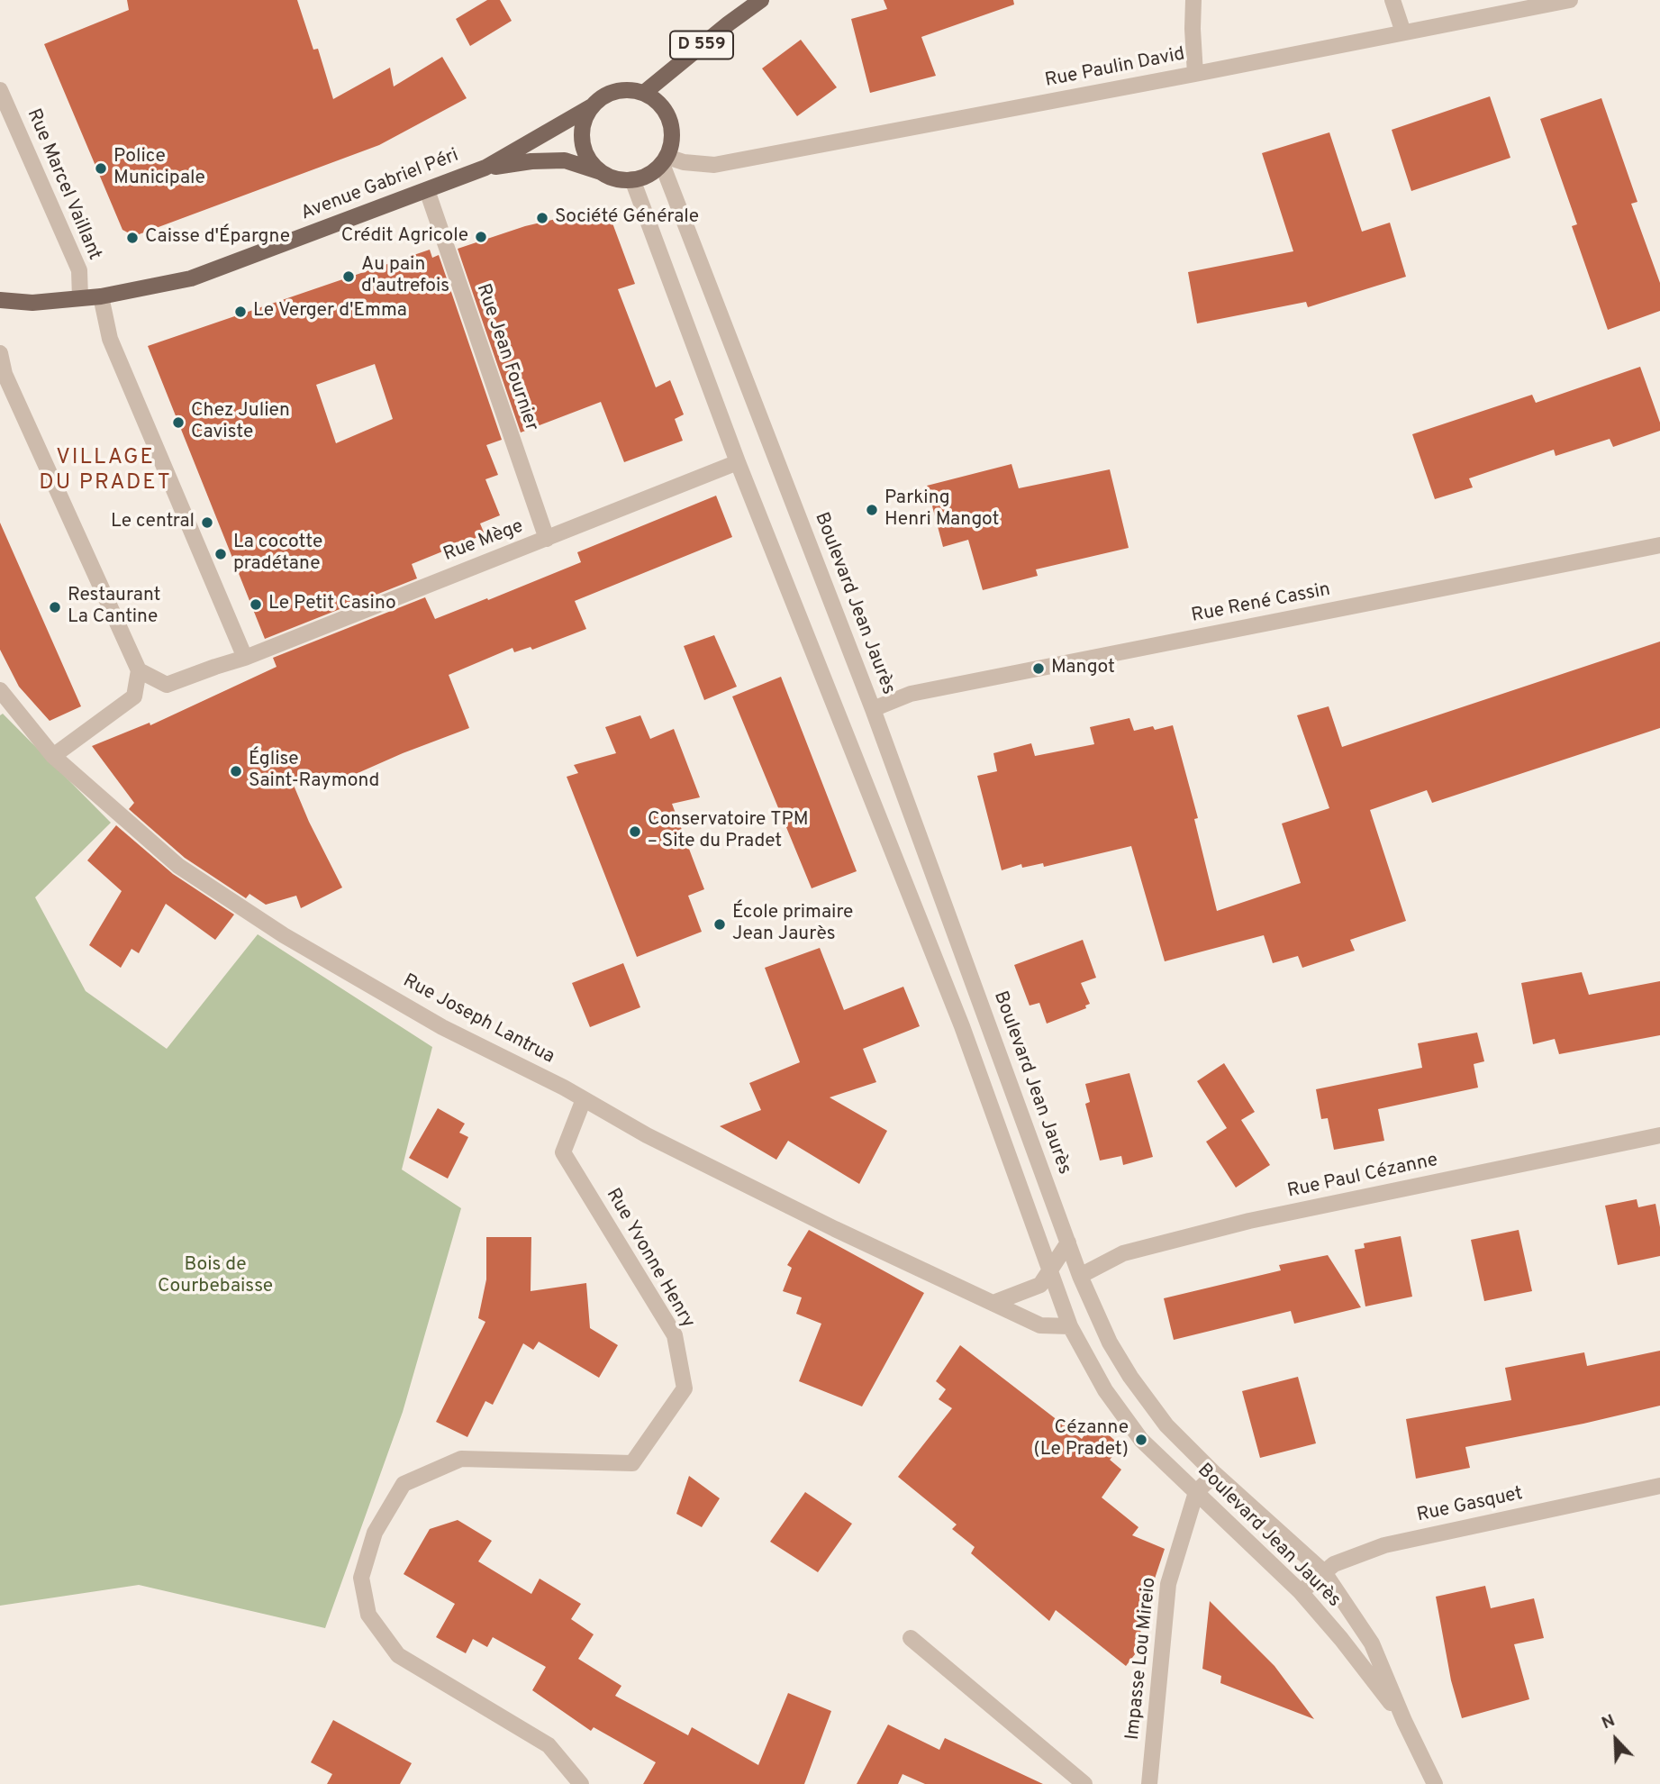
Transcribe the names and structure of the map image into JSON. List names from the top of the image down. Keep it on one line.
{"streets":{"main road":["D 559","Avenue Gabriel Péri"],"street":["Rue Paulin David","Rue Marcel Vaillant","Rue Jean Fournier","Rue Mège","Boulevard Jean Jaurès","Rue René Cassin","Rue Joseph Lantrua","Rue Paul Cézanne","Rue Yvonne Henry","Rue Gasquet","Impasse Lou Mireio"]},"crossings":[["D 559","Rue Paulin David"],["D 559","Avenue Gabriel Péri"],["D 559","Boulevard Jean Jaurès"],["Rue Paulin David","Avenue Gabriel Péri"],["Rue Paulin David","Boulevard Jean Jaurès"],["Rue Marcel Vaillant","Avenue Gabriel Péri"],["Avenue Gabriel Péri","Rue Jean Fournier"],["Avenue Gabriel Péri","Boulevard Jean Jaurès"],["Rue Jean Fournier","Rue Mège"],["Rue Mège","Boulevard Jean Jaurès"],["Boulevard Jean Jaurès","Rue René Cassin"],["Boulevard Jean Jaurès","Rue Joseph Lantrua"],["Boulevard Jean Jaurès","Rue Paul Cézanne"],["Boulevard Jean Jaurès","Rue Gasquet"],["Boulevard Jean Jaurès","Impasse Lou Mireio"],["Rue Joseph Lantrua","Rue Yvonne Henry"]],"districts":["VILLAGE DU PRADET"],"parks":["Bois de Courbebaisse"],"places":["Police Municipale","Société Générale","Crédit Agricole","Caisse d'Épargne","Au pain d'autrefois","Le Verger d'Emma","Chez Julien Caviste","Parking Henri Mangot","Le central","La cocotte pradétane","Le Petit Casino","Restaurant La Cantine","Mangot","Église Saint-Raymond","Conservatoire TPM – Site du Pradet","École primaire Jean Jaurès","Cézanne (Le Pradet)"],"north":"top left"}
